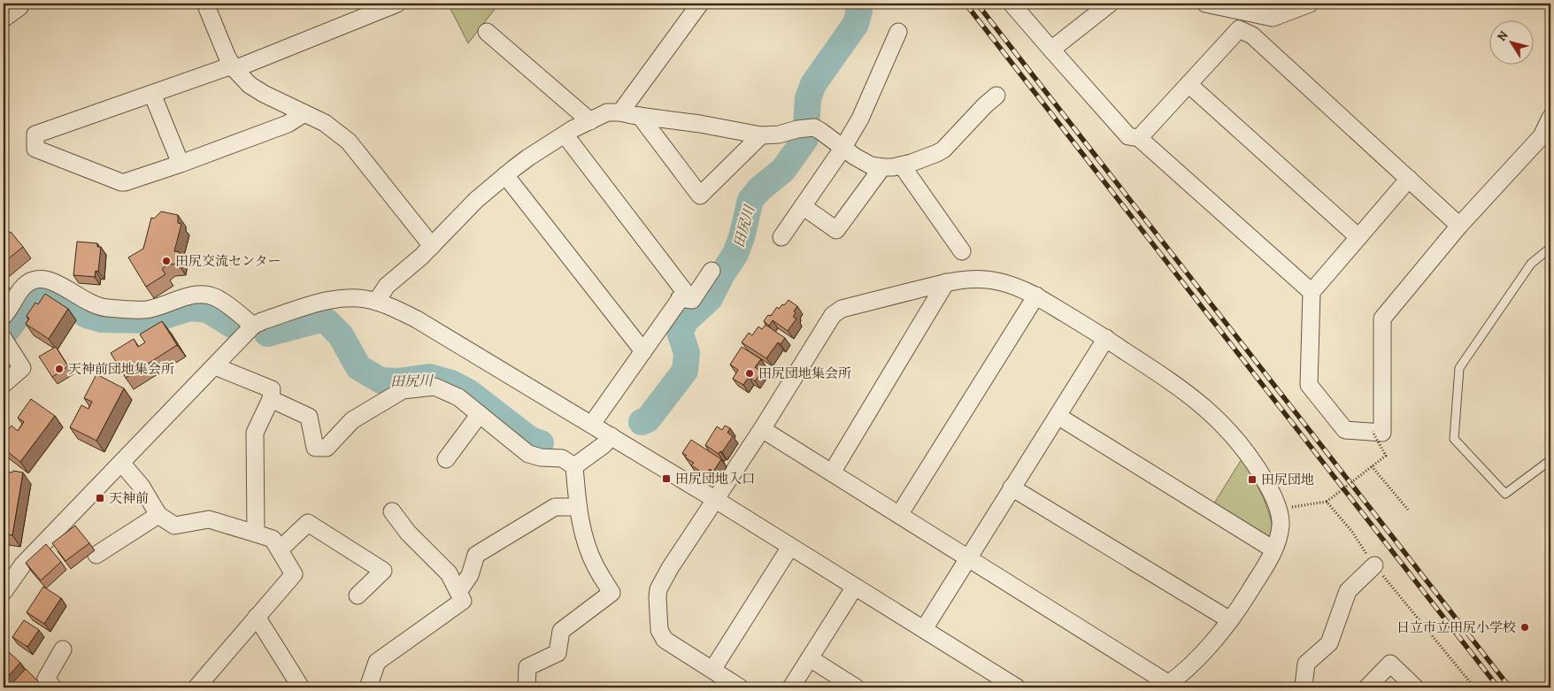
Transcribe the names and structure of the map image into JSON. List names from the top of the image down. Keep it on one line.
{"water":["田尻川"],"places":{"other":["田尻交流センター","天神前団地集会所","田尻団地集会所","日立市立田尻小学校"],"transit":["田尻団地入口","田尻団地","天神前"]},"north":"top left"}
